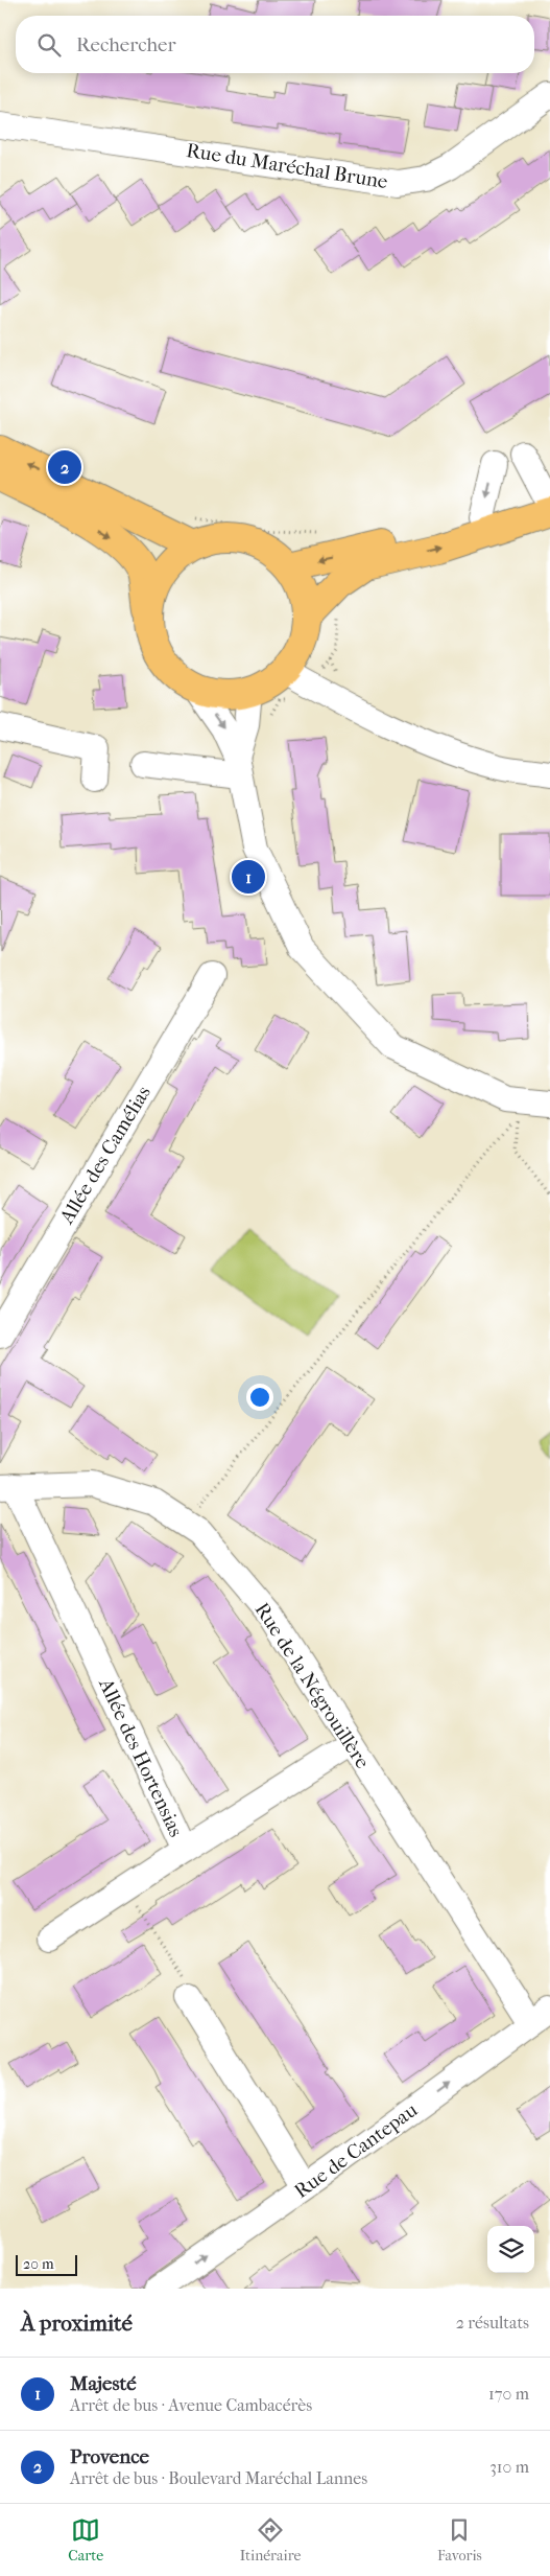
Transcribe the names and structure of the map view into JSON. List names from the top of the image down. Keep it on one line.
{"streets":{"street":["Rue du Maréchal Brune","Allée des Camélias","Rue de la Négrouillère","Allée des Hortensias","Rue de Cantepau"]},"crossings":[["Rue de la Négrouillère","Allée des Hortensias"],["Rue de la Négrouillère","Rue de Cantepau"]],"one_way":["Rue de Cantepau"],"scale_bar":"20 m","page":{"search":"Rechercher","pins":["2","1"],"scale":"20 m","heading":["À proximité","2 résultats"],"list":[{"mark":"1","name":"Majesté","note":"Arrêt de bus · Avenue Cambacérès","value":"170 m"},{"mark":"2","name":"Provence","note":"Arrêt de bus · Boulevard Maréchal Lannes","value":"310 m"}],"nav":["Carte","Itinéraire","Favoris"]}}
